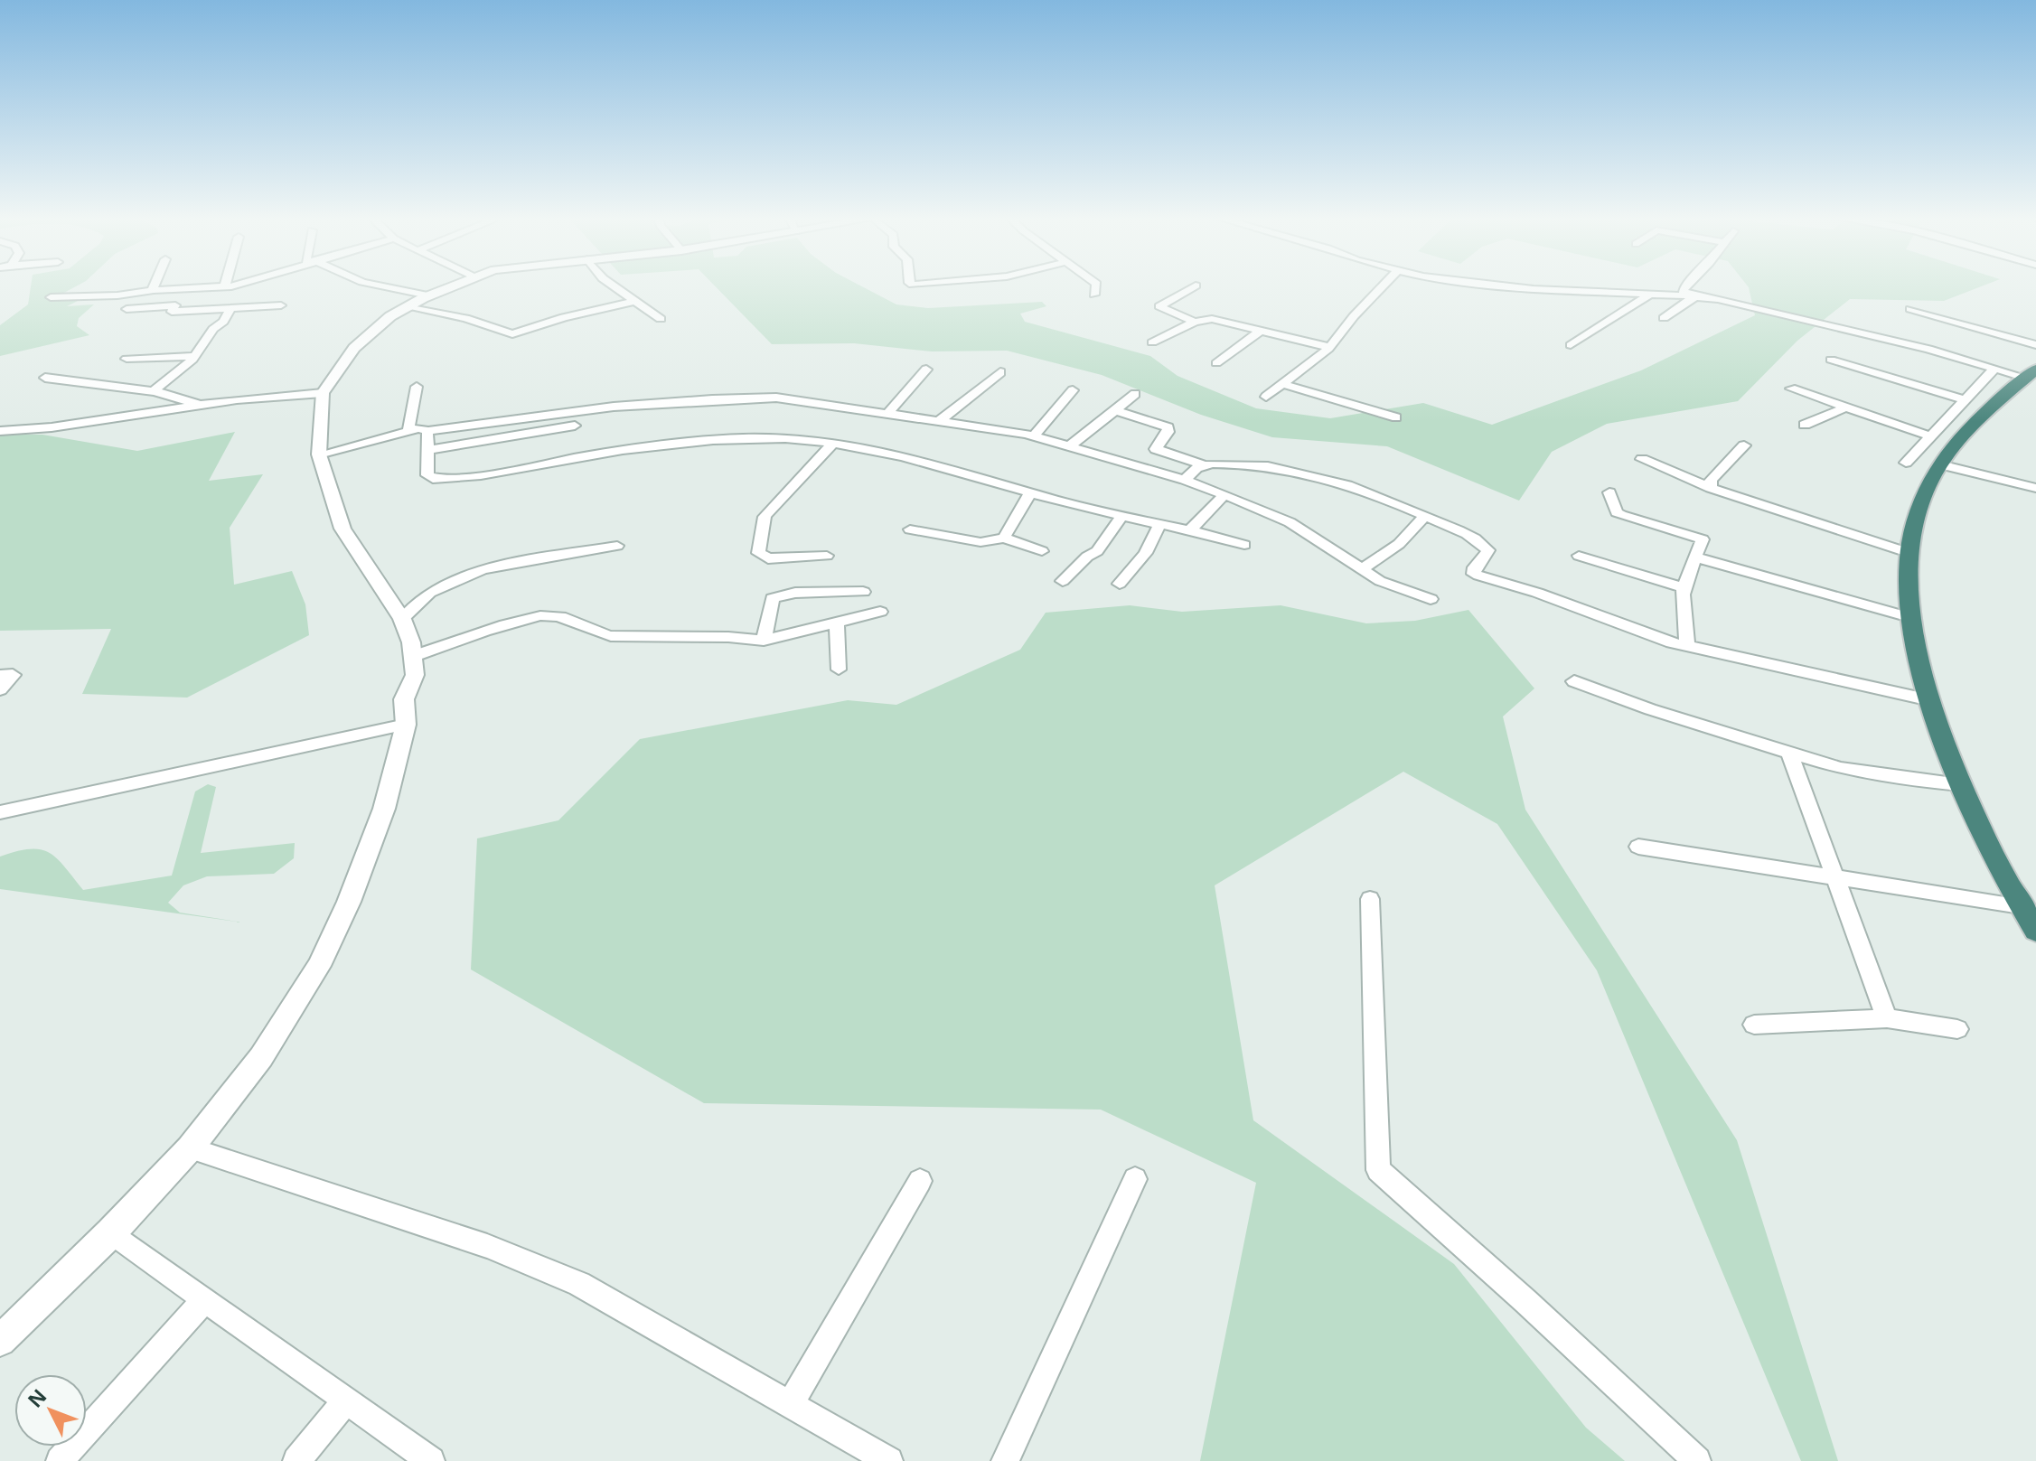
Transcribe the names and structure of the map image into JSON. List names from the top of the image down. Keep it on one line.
{"north":"top left"}
